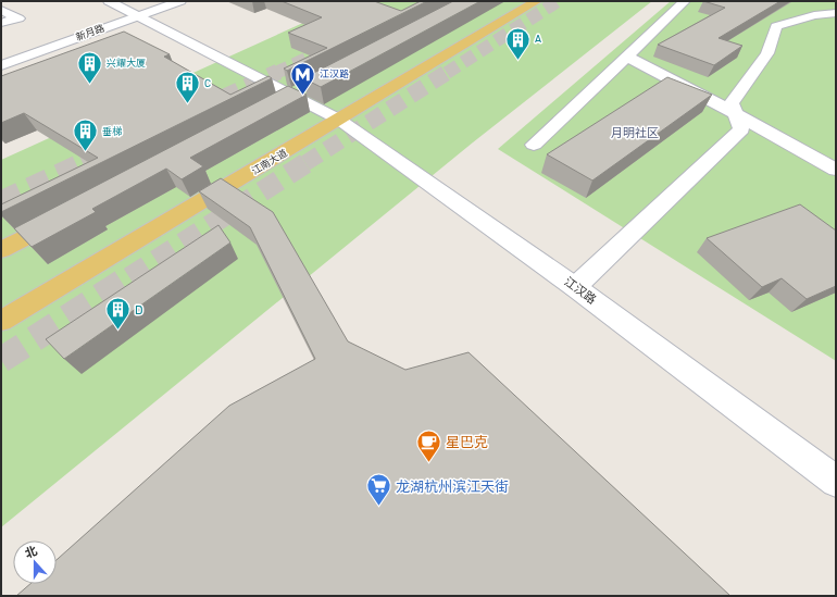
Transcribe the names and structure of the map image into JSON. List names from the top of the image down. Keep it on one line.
{"streets":{"main road":["江南大道"],"street":["新月路","江汉路"]},"crossings":[["新月路","江汉路"],["江南大道","江汉路"]],"districts":["月明社区"],"places":{"building":["A","兴耀大厦","C","垂梯","D"],"metro station":["江汉路"],"cafe":["星巴克"],"supermarket":["龙湖杭州滨江天街"]},"north":"top"}
